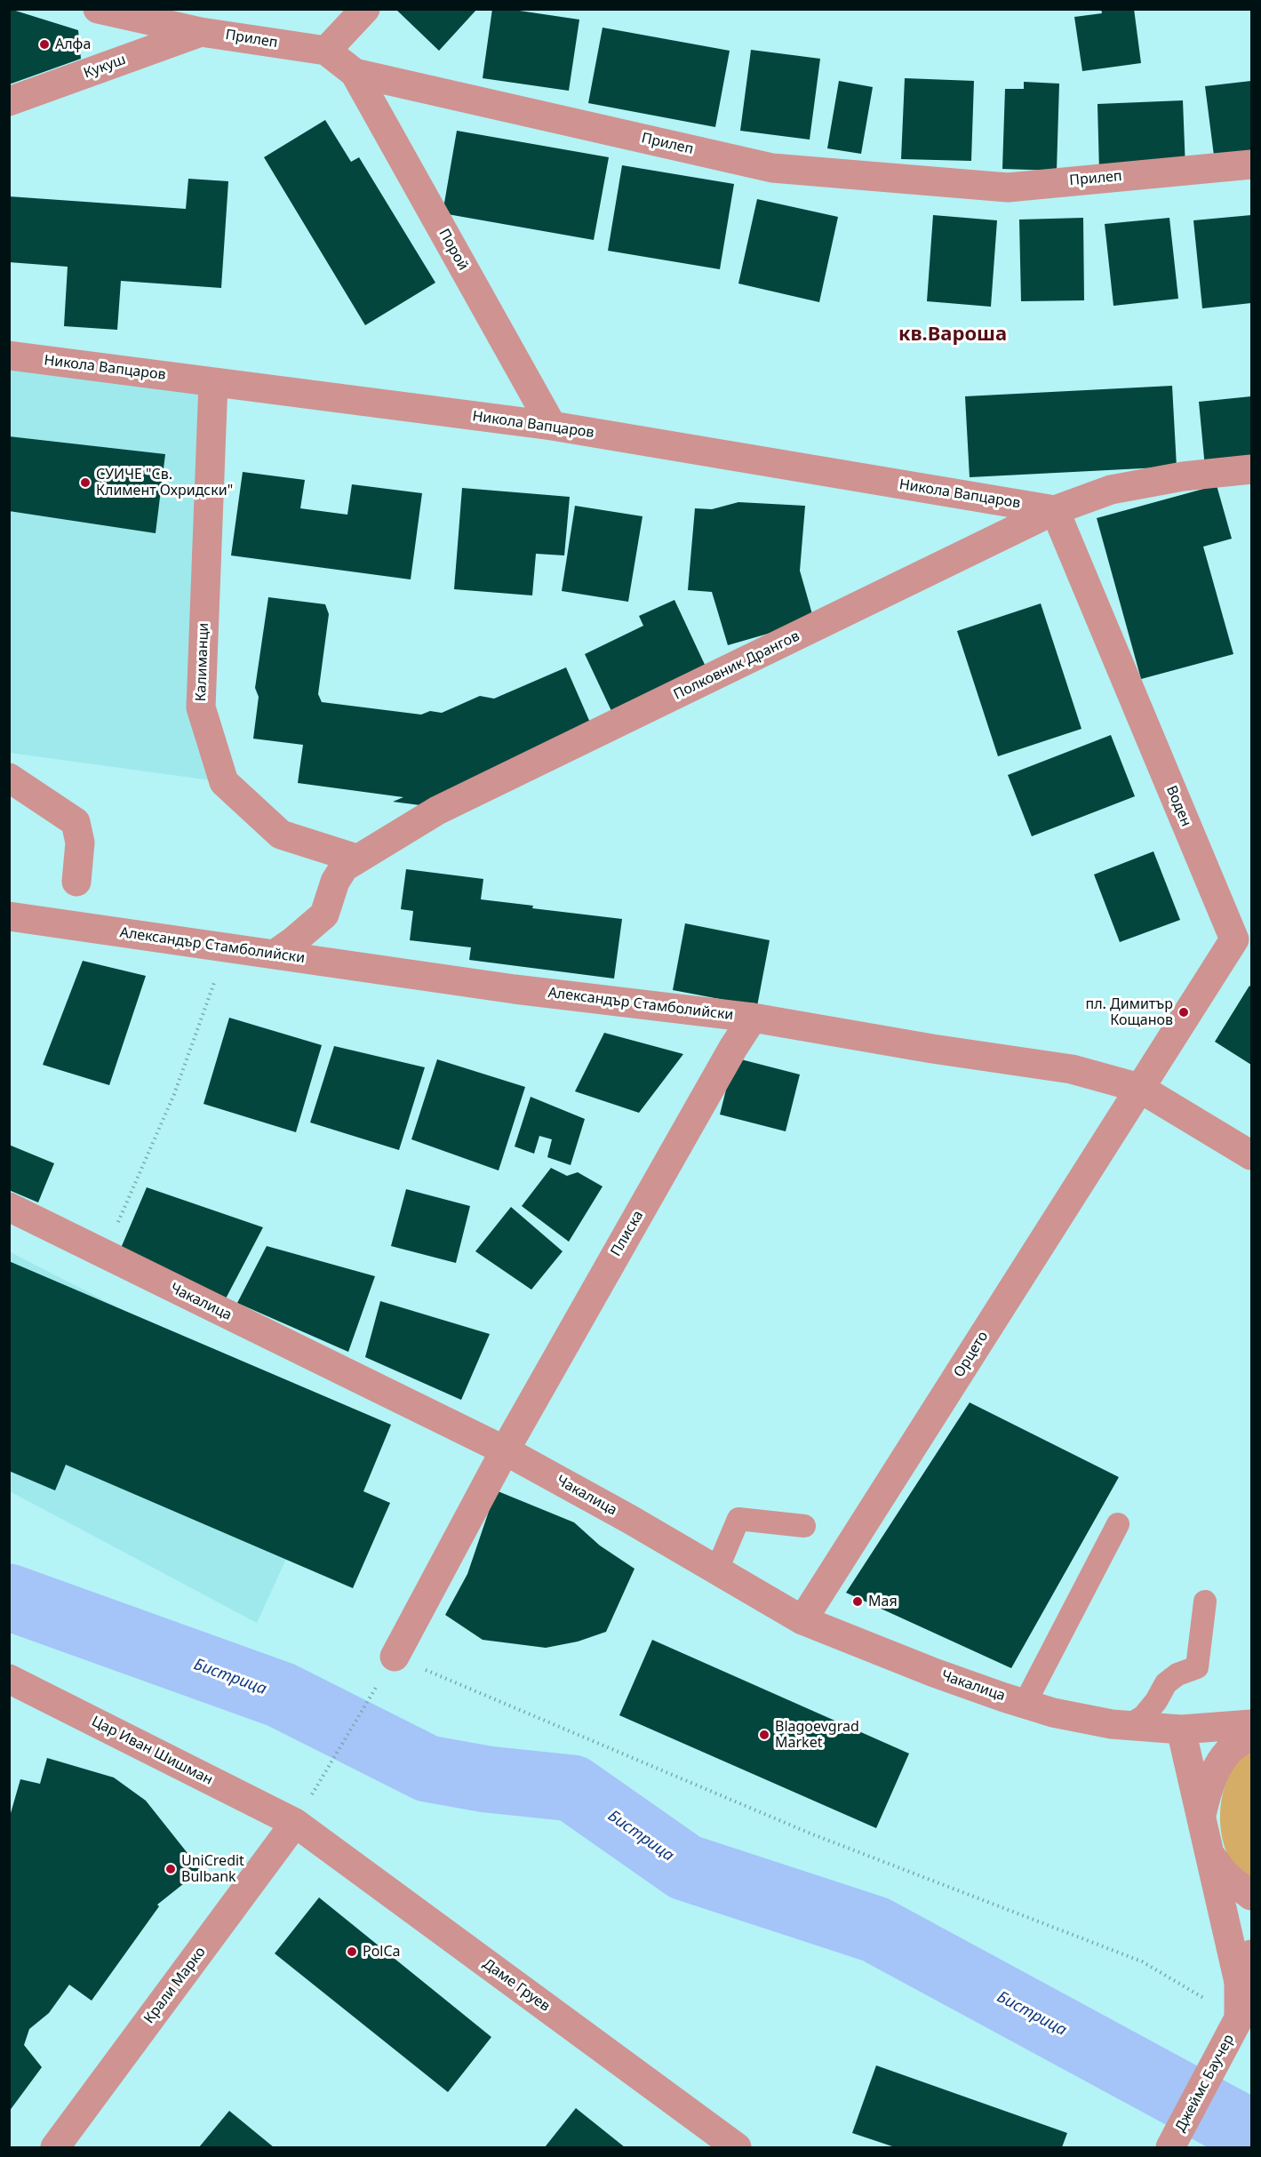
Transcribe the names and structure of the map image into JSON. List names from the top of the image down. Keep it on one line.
{"streets":{"street":["Прилеп","Кукуш","Порой","Никола Вапцаров","Калиманци","Полковник Дрангов","Воден","Александър Стамболийски","Плиска","Чакалица","Орцето","Цар Иван Шишман","Крали Марко","Даме Груев","Джеймс Баучер"]},"crossings":[["Прилеп","Кукуш"],["Прилеп","Порой"],["Порой","Никола Вапцаров"],["Никола Вапцаров","Калиманци"],["Никола Вапцаров","Полковник Дрангов"],["Никола Вапцаров","Воден"],["Калиманци","Полковник Дрангов"],["Полковник Дрангов","Воден"],["Полковник Дрангов","Александър Стамболийски"],["Воден","Александър Стамболийски"],["Воден","Орцето"],["Александър Стамболийски","Плиска"],["Александър Стамболийски","Орцето"],["Плиска","Чакалица"],["Чакалица","Орцето"],["Цар Иван Шишман","Крали Марко"],["Цар Иван Шишман","Даме Груев"],["Крали Марко","Даме Груев"]],"districts":["кв.Вароша"],"water":["Бистрица"],"places":["Алфа","СУИЧЕ \"Св. Климент Охридски\"","пл. Димитър Кощанов","Мая","Blagoevgrad Market","UniCredit Bulbank","PolCa"]}
